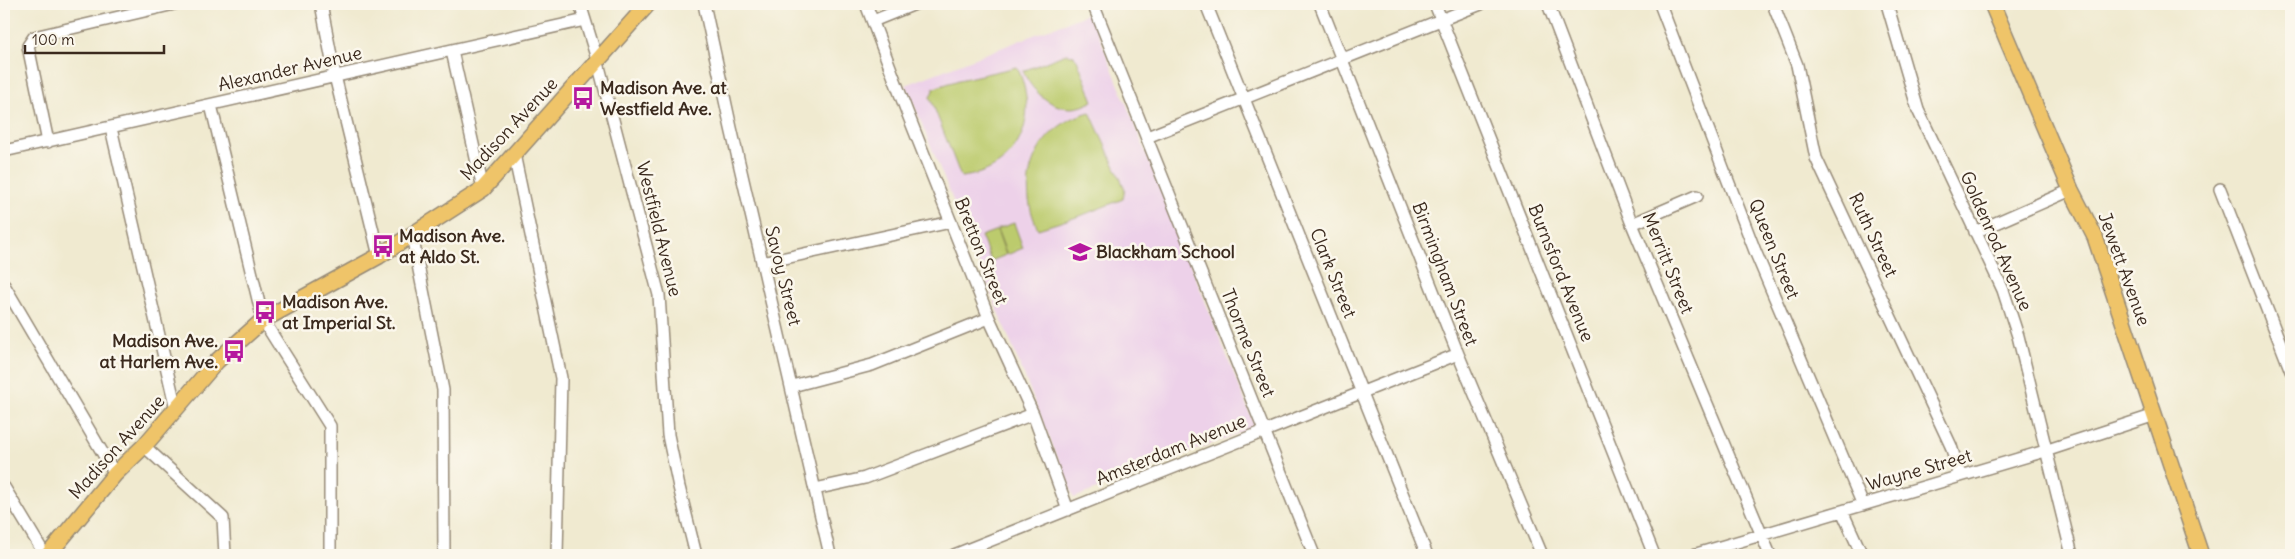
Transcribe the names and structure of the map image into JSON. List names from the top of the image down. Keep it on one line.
{"streets":{"main road":["Madison Avenue","Jewett Avenue"],"street":["Alexander Avenue","Westfield Avenue","Ruth Street","Goldenrod Avenue","Queen Street","Bretton Street","Merritt Street","Clark Street","Burnsford Avenue","Birmingham Street","Savoy Street","Thorme Street","Amsterdam Avenue","Wayne Street"]},"crossings":[["Alexander Avenue","Westfield Avenue"],["Madison Avenue","Westfield Avenue"],["Ruth Street","Wayne Street"],["Goldenrod Avenue","Wayne Street"],["Queen Street","Wayne Street"],["Bretton Street","Amsterdam Avenue"],["Merritt Street","Wayne Street"],["Jewett Avenue","Wayne Street"],["Clark Street","Amsterdam Avenue"],["Birmingham Street","Amsterdam Avenue"],["Thorme Street","Amsterdam Avenue"]],"places":{"bus stop":["Madison Ave. at Westfield Ave.","Madison Ave. at Aldo St.","Madison Ave. at Imperial St.","Madison Ave. at Harlem Ave."],"school or university":["Blackham School"]},"scale_bar":"100 m"}
